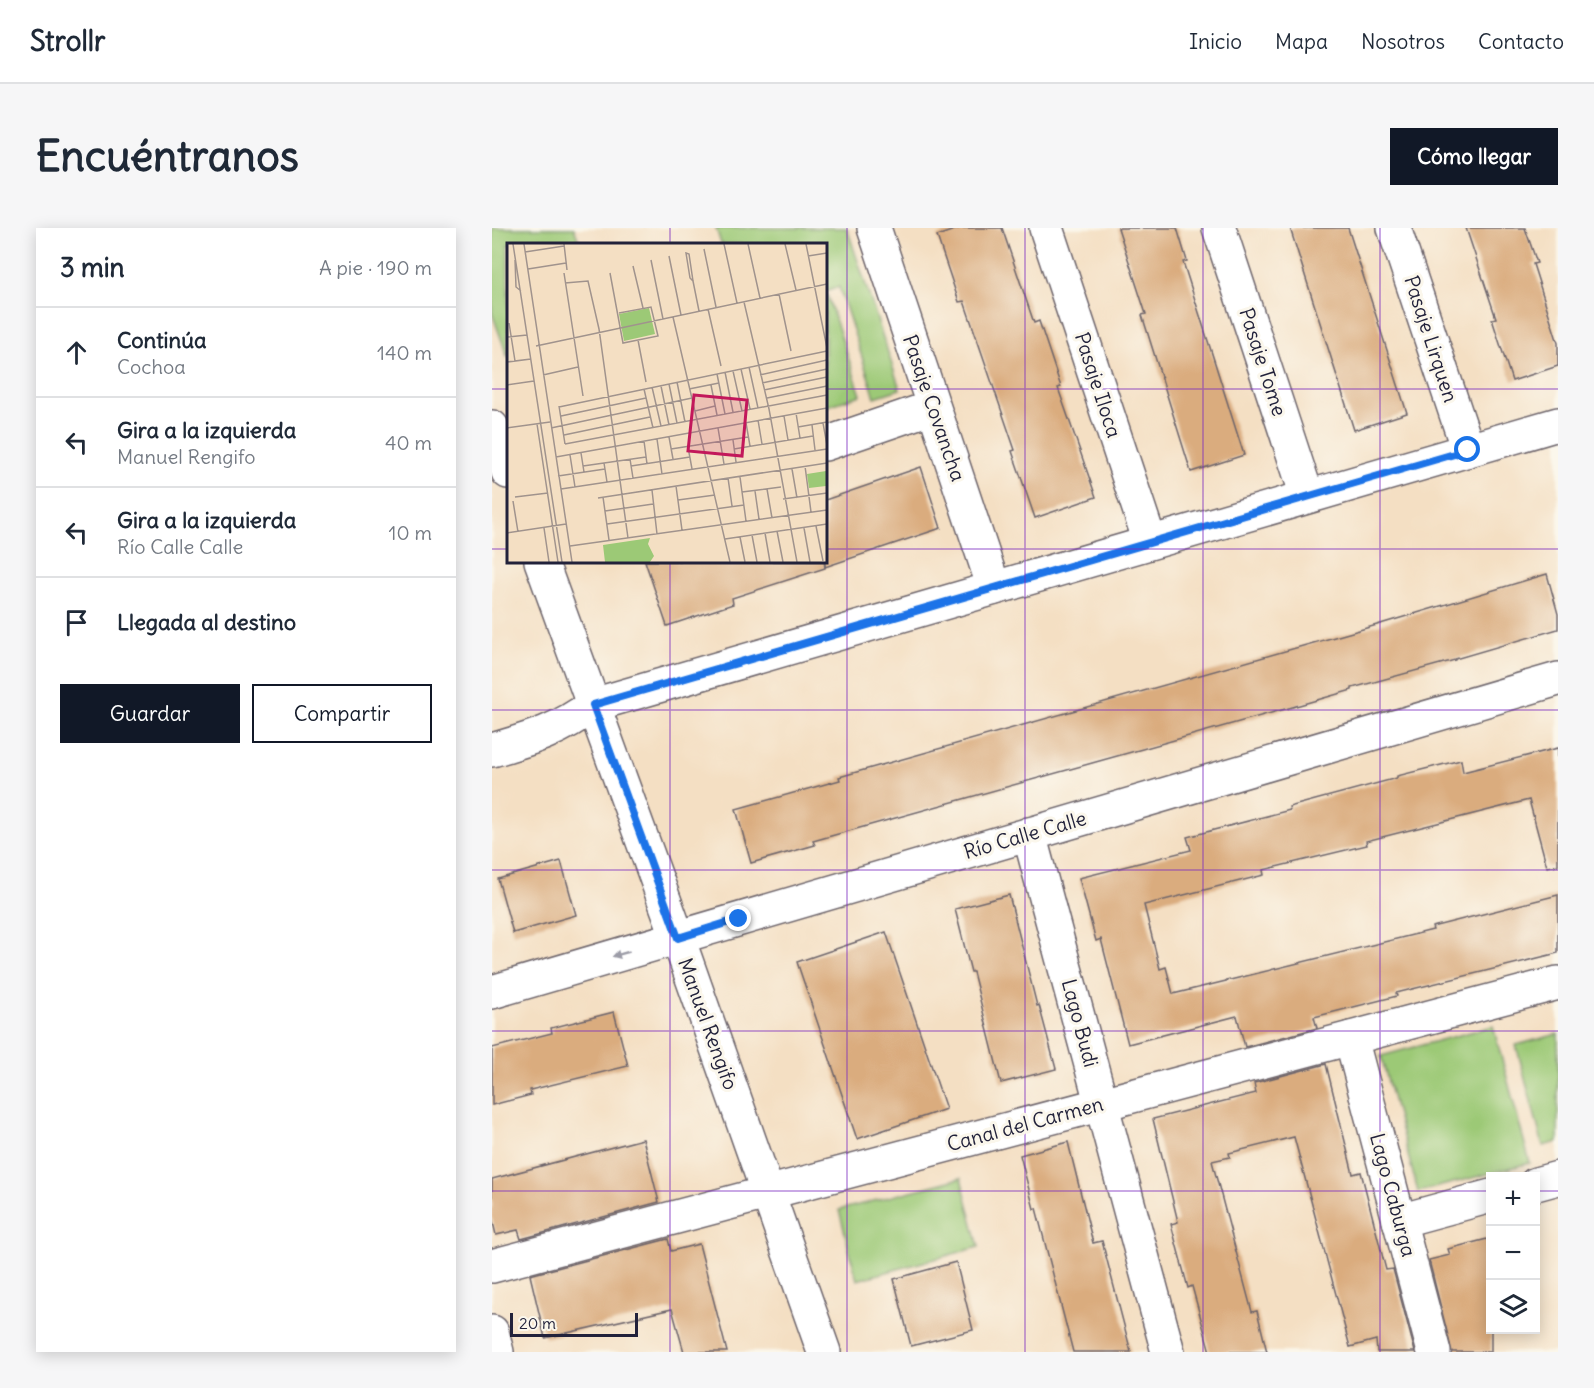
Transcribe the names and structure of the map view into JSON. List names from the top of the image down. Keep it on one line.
{"streets":{"street":["Pasaje Lirquen","Pasaje Tome","Pasaje Iloca","Pasaje Covancha","Río Calle Calle","Lago Budi","Manuel Rengifo","Canal del Carmen","Lago Caburga"]},"crossings":[["Río Calle Calle","Lago Budi"],["Río Calle Calle","Manuel Rengifo"],["Lago Budi","Canal del Carmen"],["Manuel Rengifo","Canal del Carmen"],["Canal del Carmen","Lago Caburga"]],"scale_bar":"20 m","page":{"header":"Strollr","nav":["Inicio","Mapa","Nosotros","Contacto"],"buttons":["Cómo llegar",["Guardar","Compartir"]],"title":"Encuéntranos","heading":["3 min","A pie · 190 m"],"list":[["Continúa","Cochoa","140 m"],["Gira a la izquierda","Manuel Rengifo","40 m"],["Gira a la izquierda","Río Calle Calle","10 m"],"Llegada al destino"],"map_buttons":["+","−"],"scale":"20 m"}}
